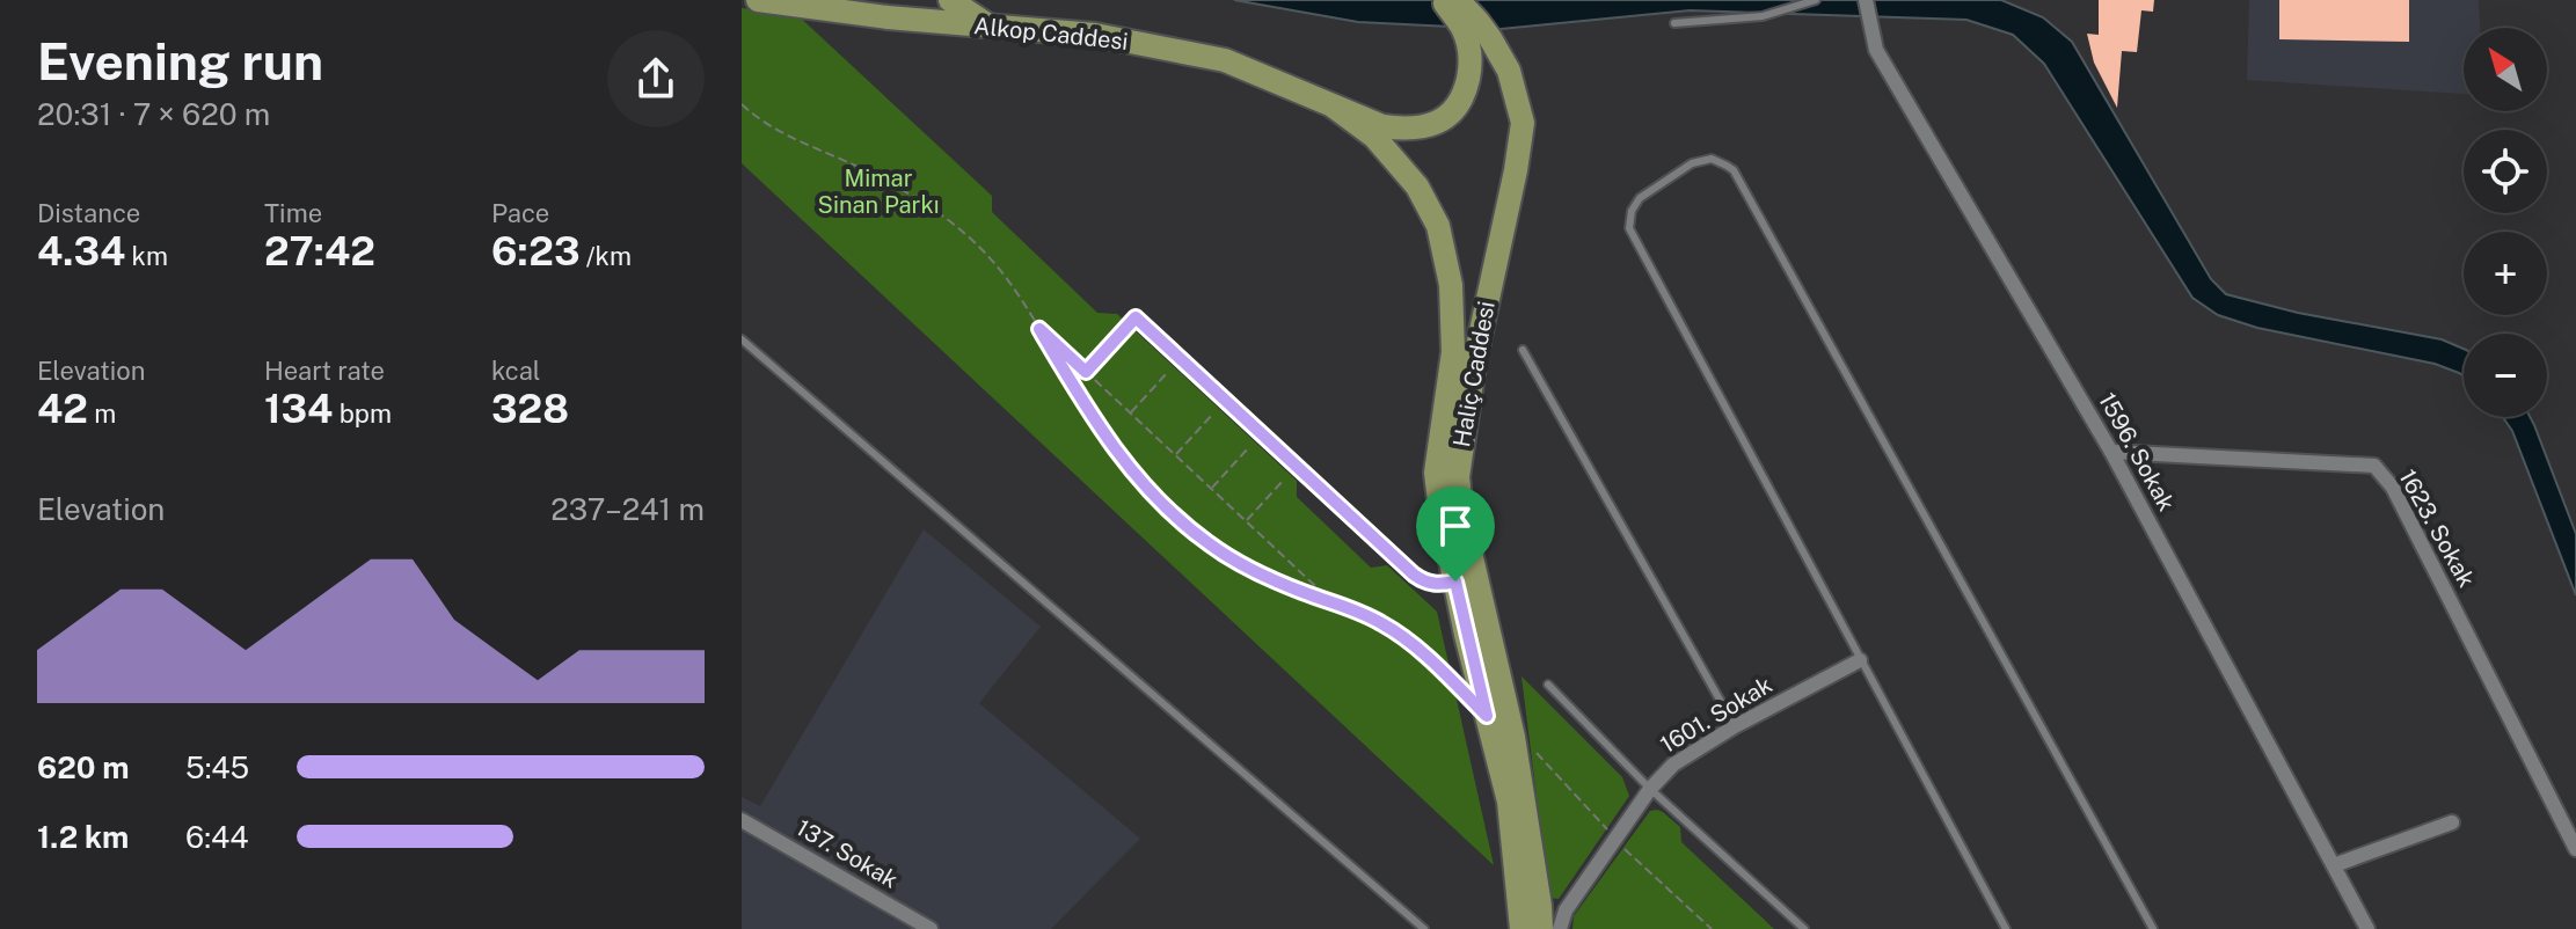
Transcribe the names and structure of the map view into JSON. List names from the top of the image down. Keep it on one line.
{"streets":{"main road":["Alkop Caddesi","Haliç Caddesi"],"street":["1596. Sokak","1623. Sokak","1601. Sokak","137. Sokak"]},"crossings":[["Alkop Caddesi","Haliç Caddesi"],["1596. Sokak","1623. Sokak"]],"parks":["Mimar Sinan Parkı"],"north":"top left","page":{"heading":["Evening run","20:31 · 7 × 620 m"],"map_buttons":["+","−"],"stats":[["Distance","4.34 km"],["Time","27:42"],["Pace","6:23 /km"],["Elevation","42 m"],["Heart rate","134 bpm"],["kcal","328"]],"chart":["Elevation","237–241 m"],"list":[{"name":"620 m","note":"5:45"},{"name":"1.2 km","note":"6:44"}]}}
